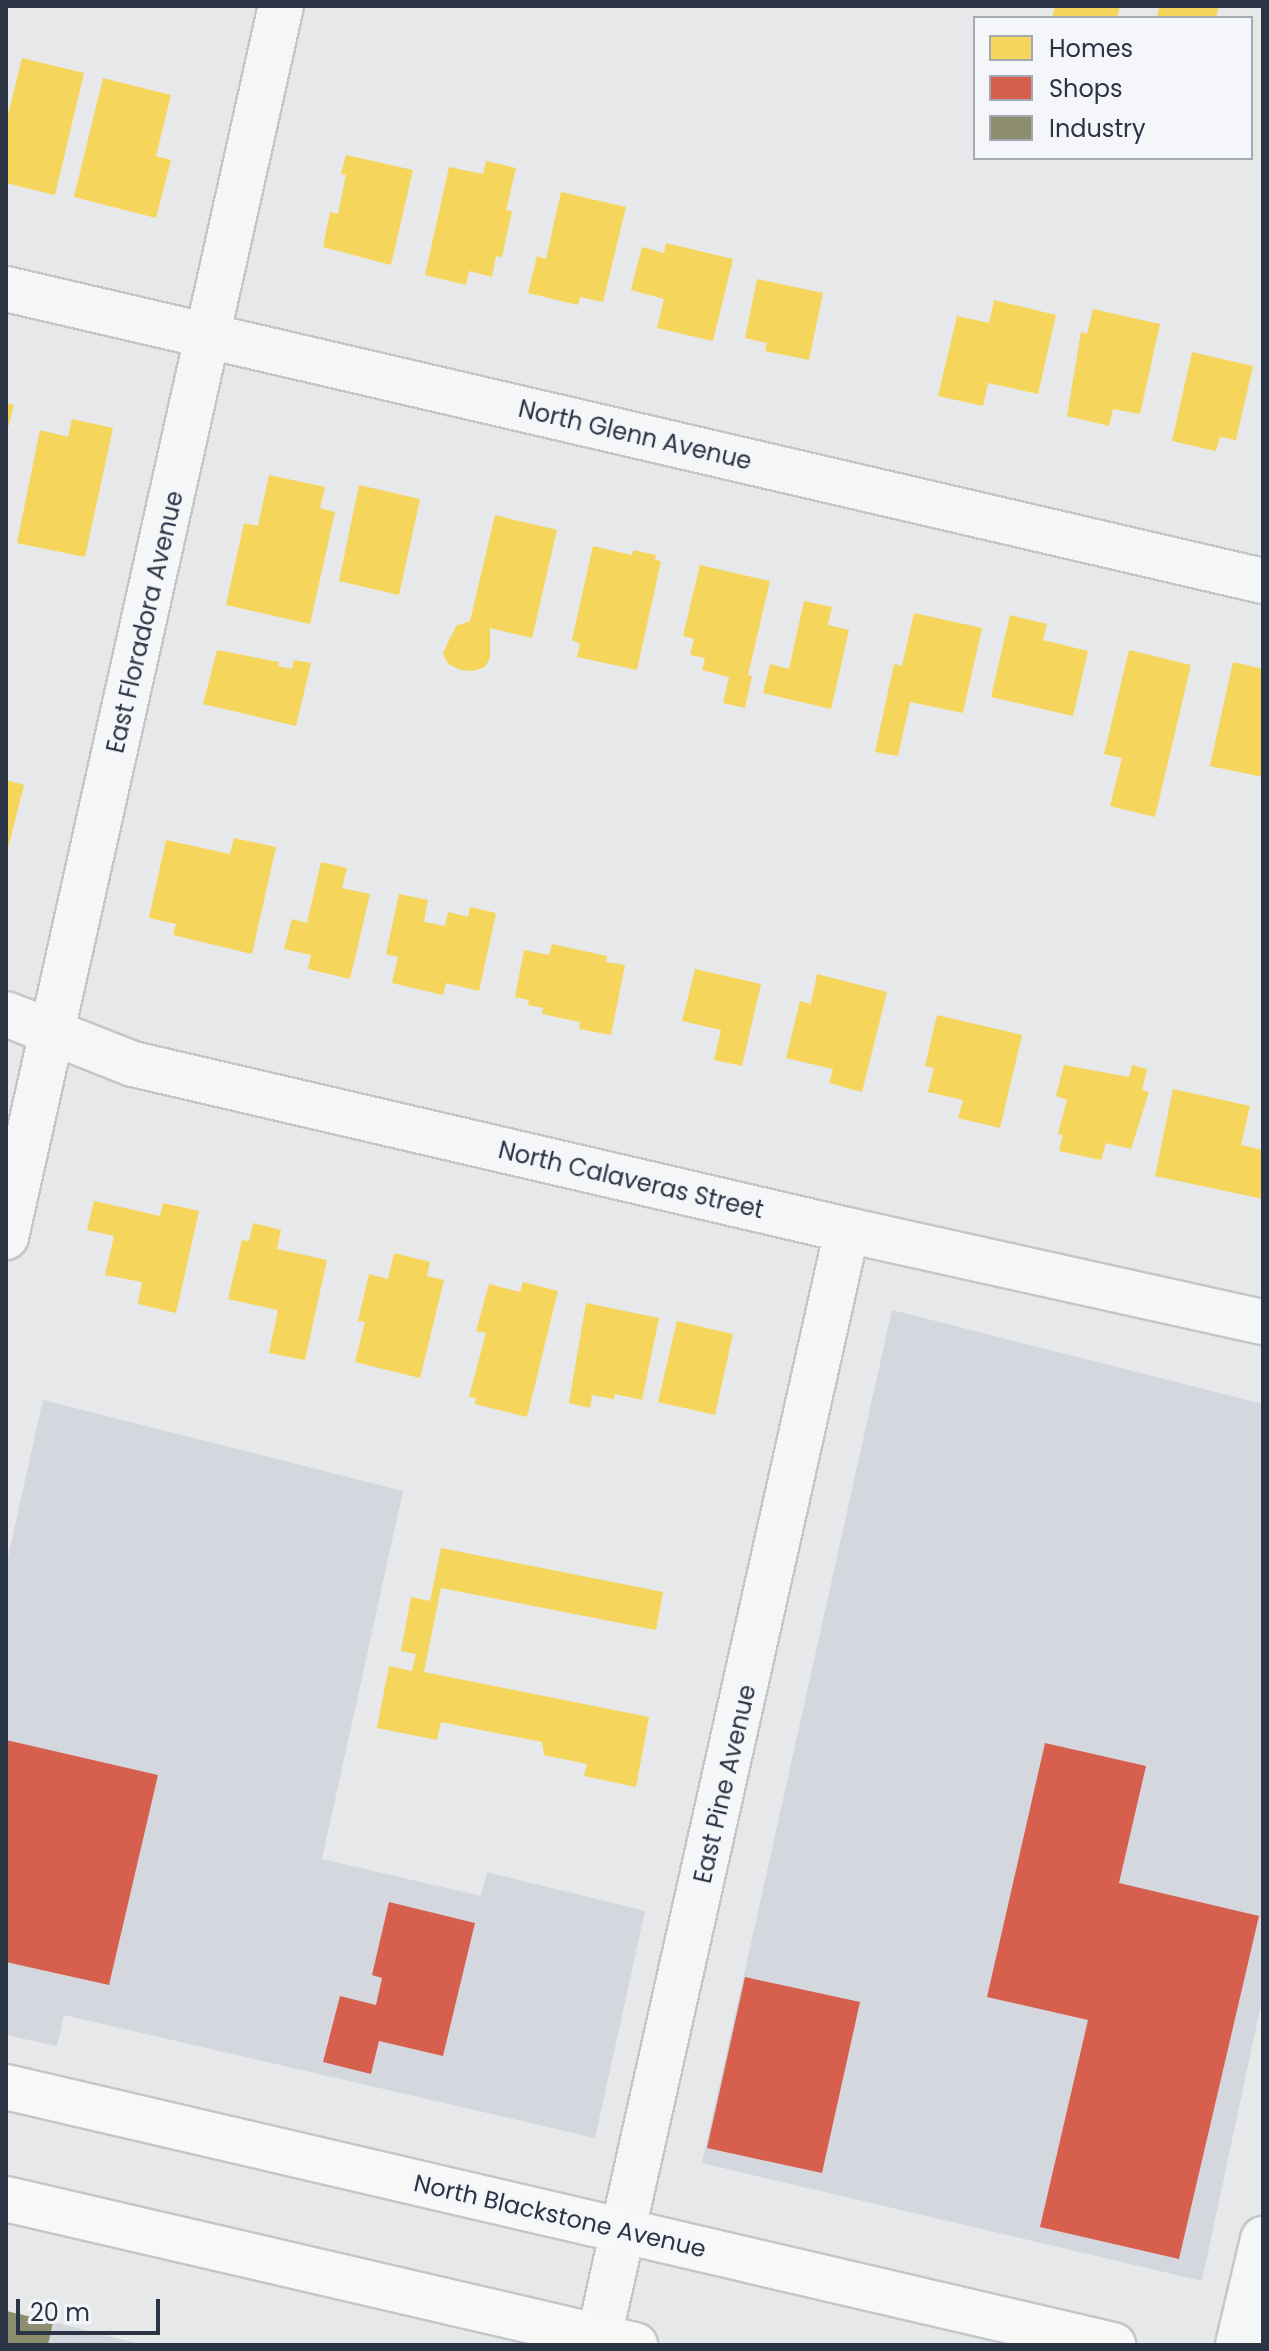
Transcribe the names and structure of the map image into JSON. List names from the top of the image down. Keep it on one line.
{"streets":{"main road":["North Blackstone Avenue"],"street":["North Glenn Avenue","East Floradora Avenue","North Calaveras Street","East Pine Avenue"]},"crossings":[["North Glenn Avenue","East Floradora Avenue"],["East Floradora Avenue","North Calaveras Street"],["North Calaveras Street","East Pine Avenue"],["East Pine Avenue","North Blackstone Avenue"]],"legend":["Homes","Shops","Industry"],"scale_bar":"20 m"}
